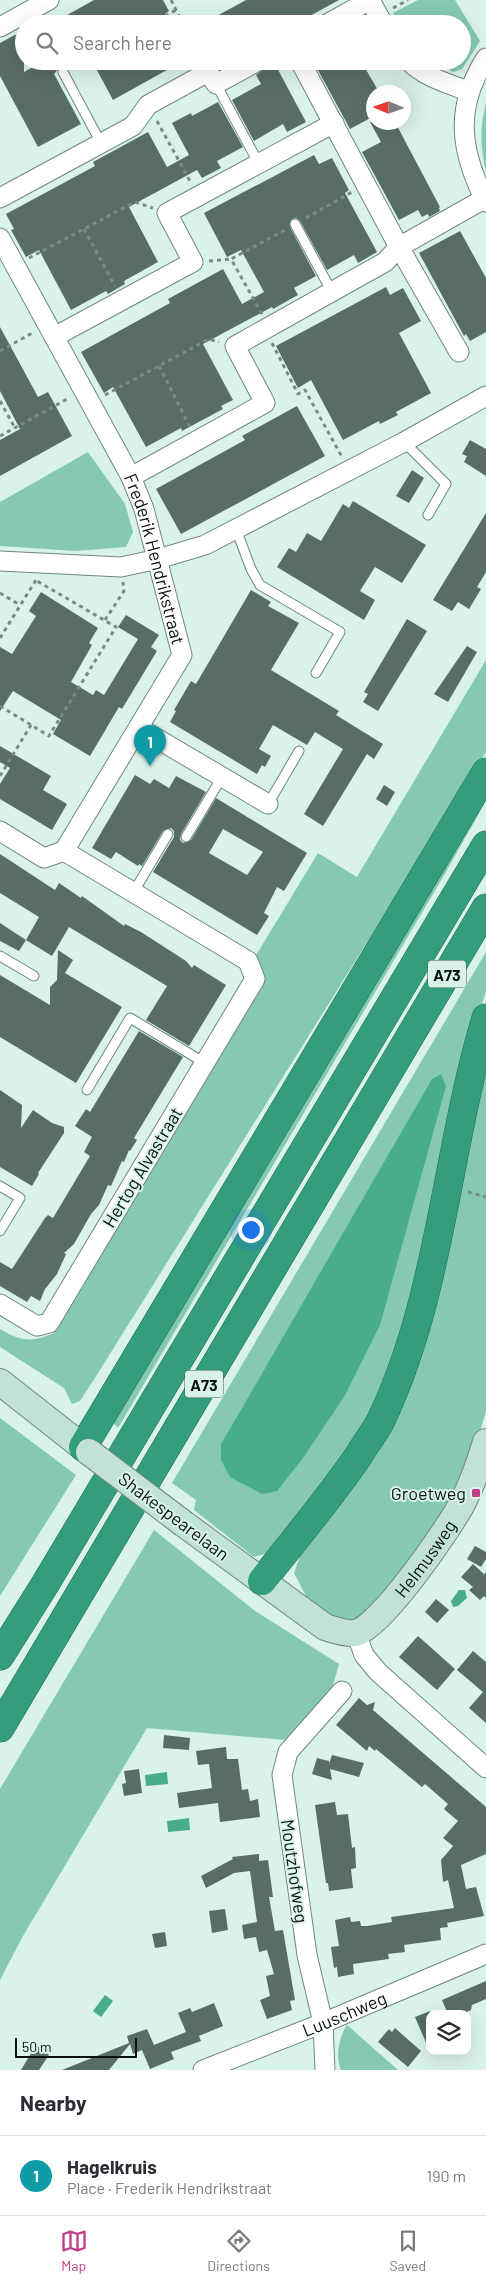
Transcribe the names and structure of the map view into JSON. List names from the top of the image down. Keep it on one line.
{"streets":{"highway":["A73"],"street":["Frederik Hendrikstraat","Hertog Alvastraat","Shakespearelaan","Helmusweg","Moutzhofweg","Luuschweg"]},"crossings":[["Shakespearelaan","Helmusweg"],["Moutzhofweg","Luuschweg"]],"places":{"transit":["Groetweg"]},"scale_bar":"50 m","north":"left","page":{"search":"Search here","pins":"1","scale":"50 m","heading":"Nearby","list":[{"mark":"1","name":"Hagelkruis","note":"Place · Frederik Hendrikstraat","value":"190 m"}],"nav":["Map","Directions","Saved"]}}
